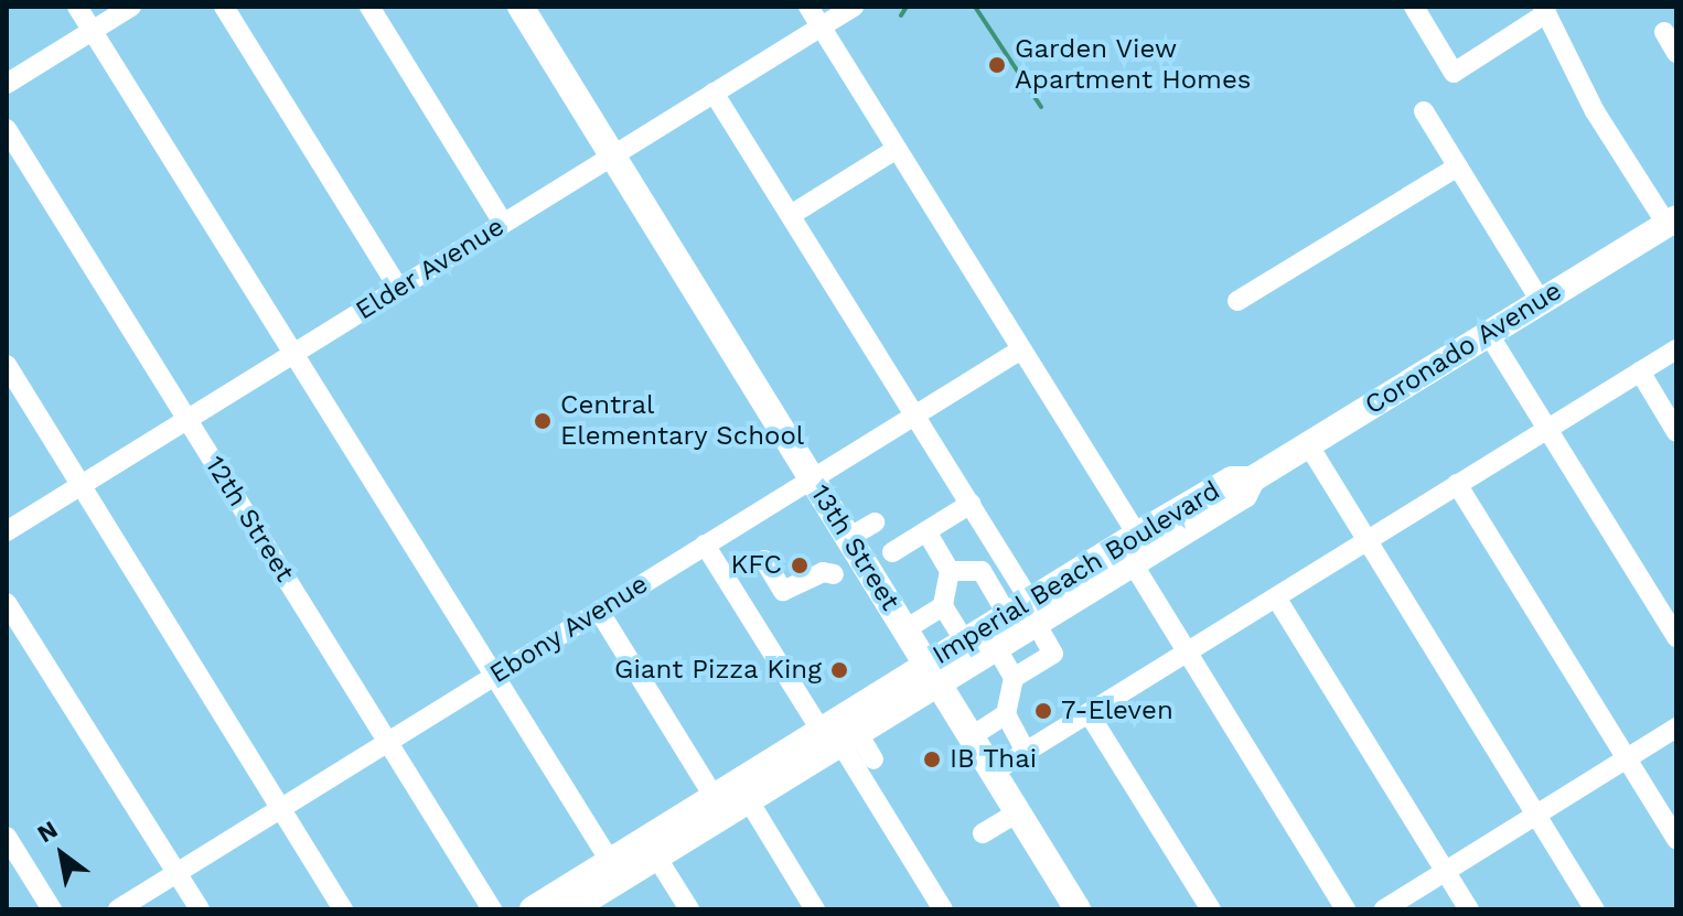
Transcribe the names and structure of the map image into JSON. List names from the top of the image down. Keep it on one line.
{"streets":{"main road":["Coronado Avenue","13th Street","Imperial Beach Boulevard"],"street":["Elder Avenue","12th Street","Ebony Avenue"]},"crossings":[["Elder Avenue","12th Street"],["Elder Avenue","13th Street"],["Coronado Avenue","Imperial Beach Boulevard"],["12th Street","Ebony Avenue"],["13th Street","Imperial Beach Boulevard"],["13th Street","Ebony Avenue"]],"places":["Garden View Apartment Homes","Central Elementary School","KFC","Giant Pizza King","7-Eleven","IB Thai"],"north":"top left"}
